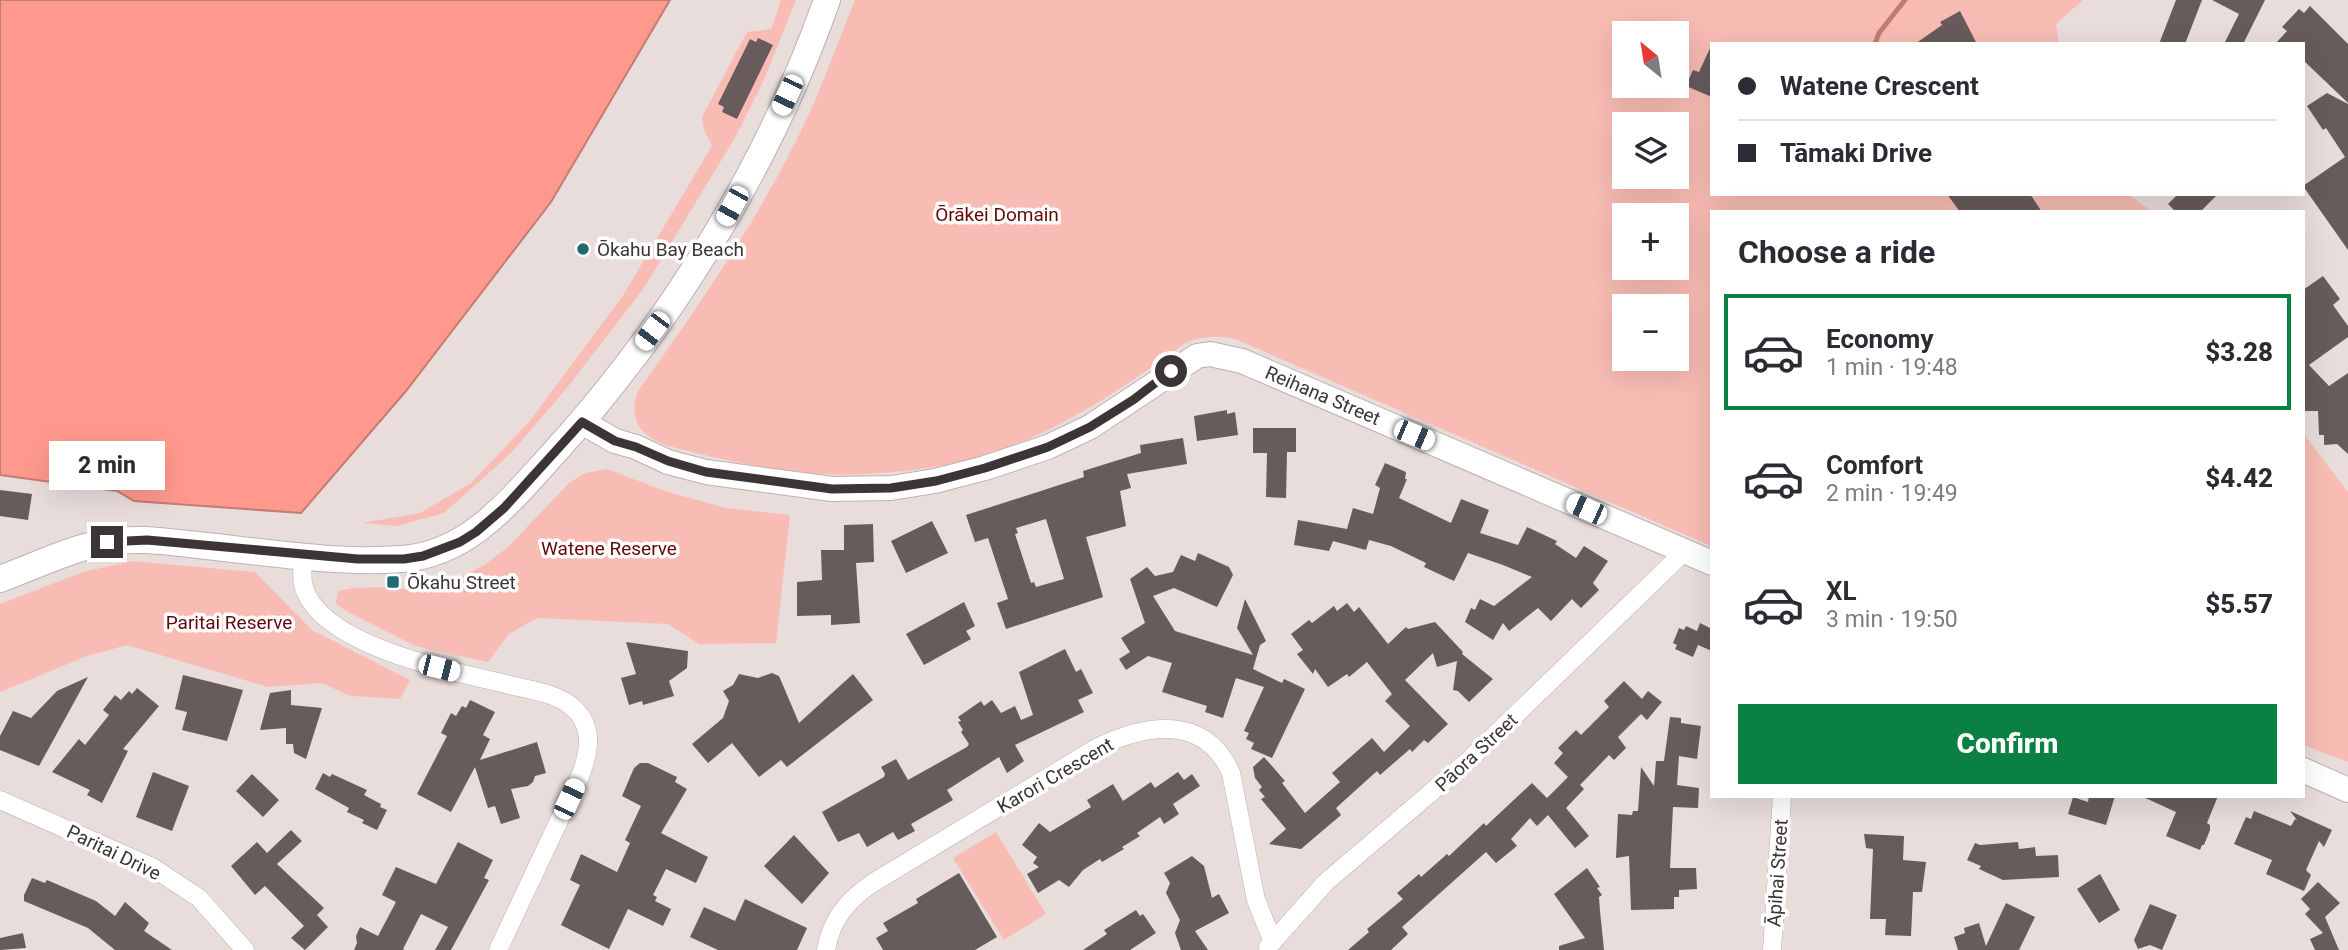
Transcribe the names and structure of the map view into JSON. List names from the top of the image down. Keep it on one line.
{"streets":{"street":["Reihana Street","Pāora Street","Karori Crescent","Paritai Drive","Āpihai Street"]},"crossings":[["Reihana Street","Pāora Street"],["Pāora Street","Karori Crescent"]],"parks":["Ōrākei Domain","Watene Reserve","Paritai Reserve"],"places":{"other":["Ōkahu Bay Beach"],"transit":["Ōkahu Street"]},"north":"top left","page":{"map_buttons":["+","−"],"banner":["Watene Crescent","Tāmaki Drive"],"heading":"Choose a ride","list":[{"name":"Economy","note":"1 min · 19:48","value":"$3.28"},{"name":"Comfort","note":"2 min · 19:49","value":"$4.42"},{"name":"XL","note":"3 min · 19:50","value":"$5.57"}],"bubble":"2 min","buttons":"Confirm"}}
